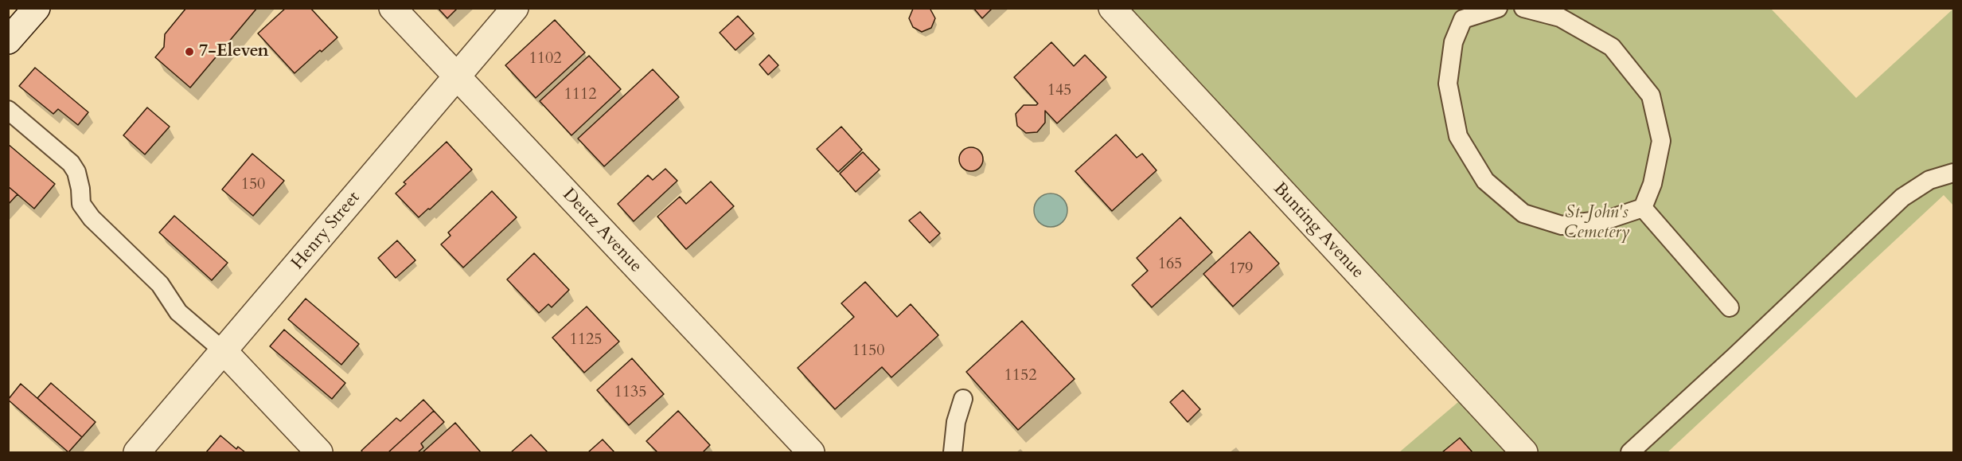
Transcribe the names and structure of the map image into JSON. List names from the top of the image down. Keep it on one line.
{"streets":{"street":["Henry Street","Deutz Avenue","Bunting Avenue"]},"crossings":[["Henry Street","Deutz Avenue"]],"parks":["St. John's Cemetery"],"places":["7-Eleven"],"house_numbers":["1102","145","1112","150","165","179","1125","1150","1152","1135"]}
